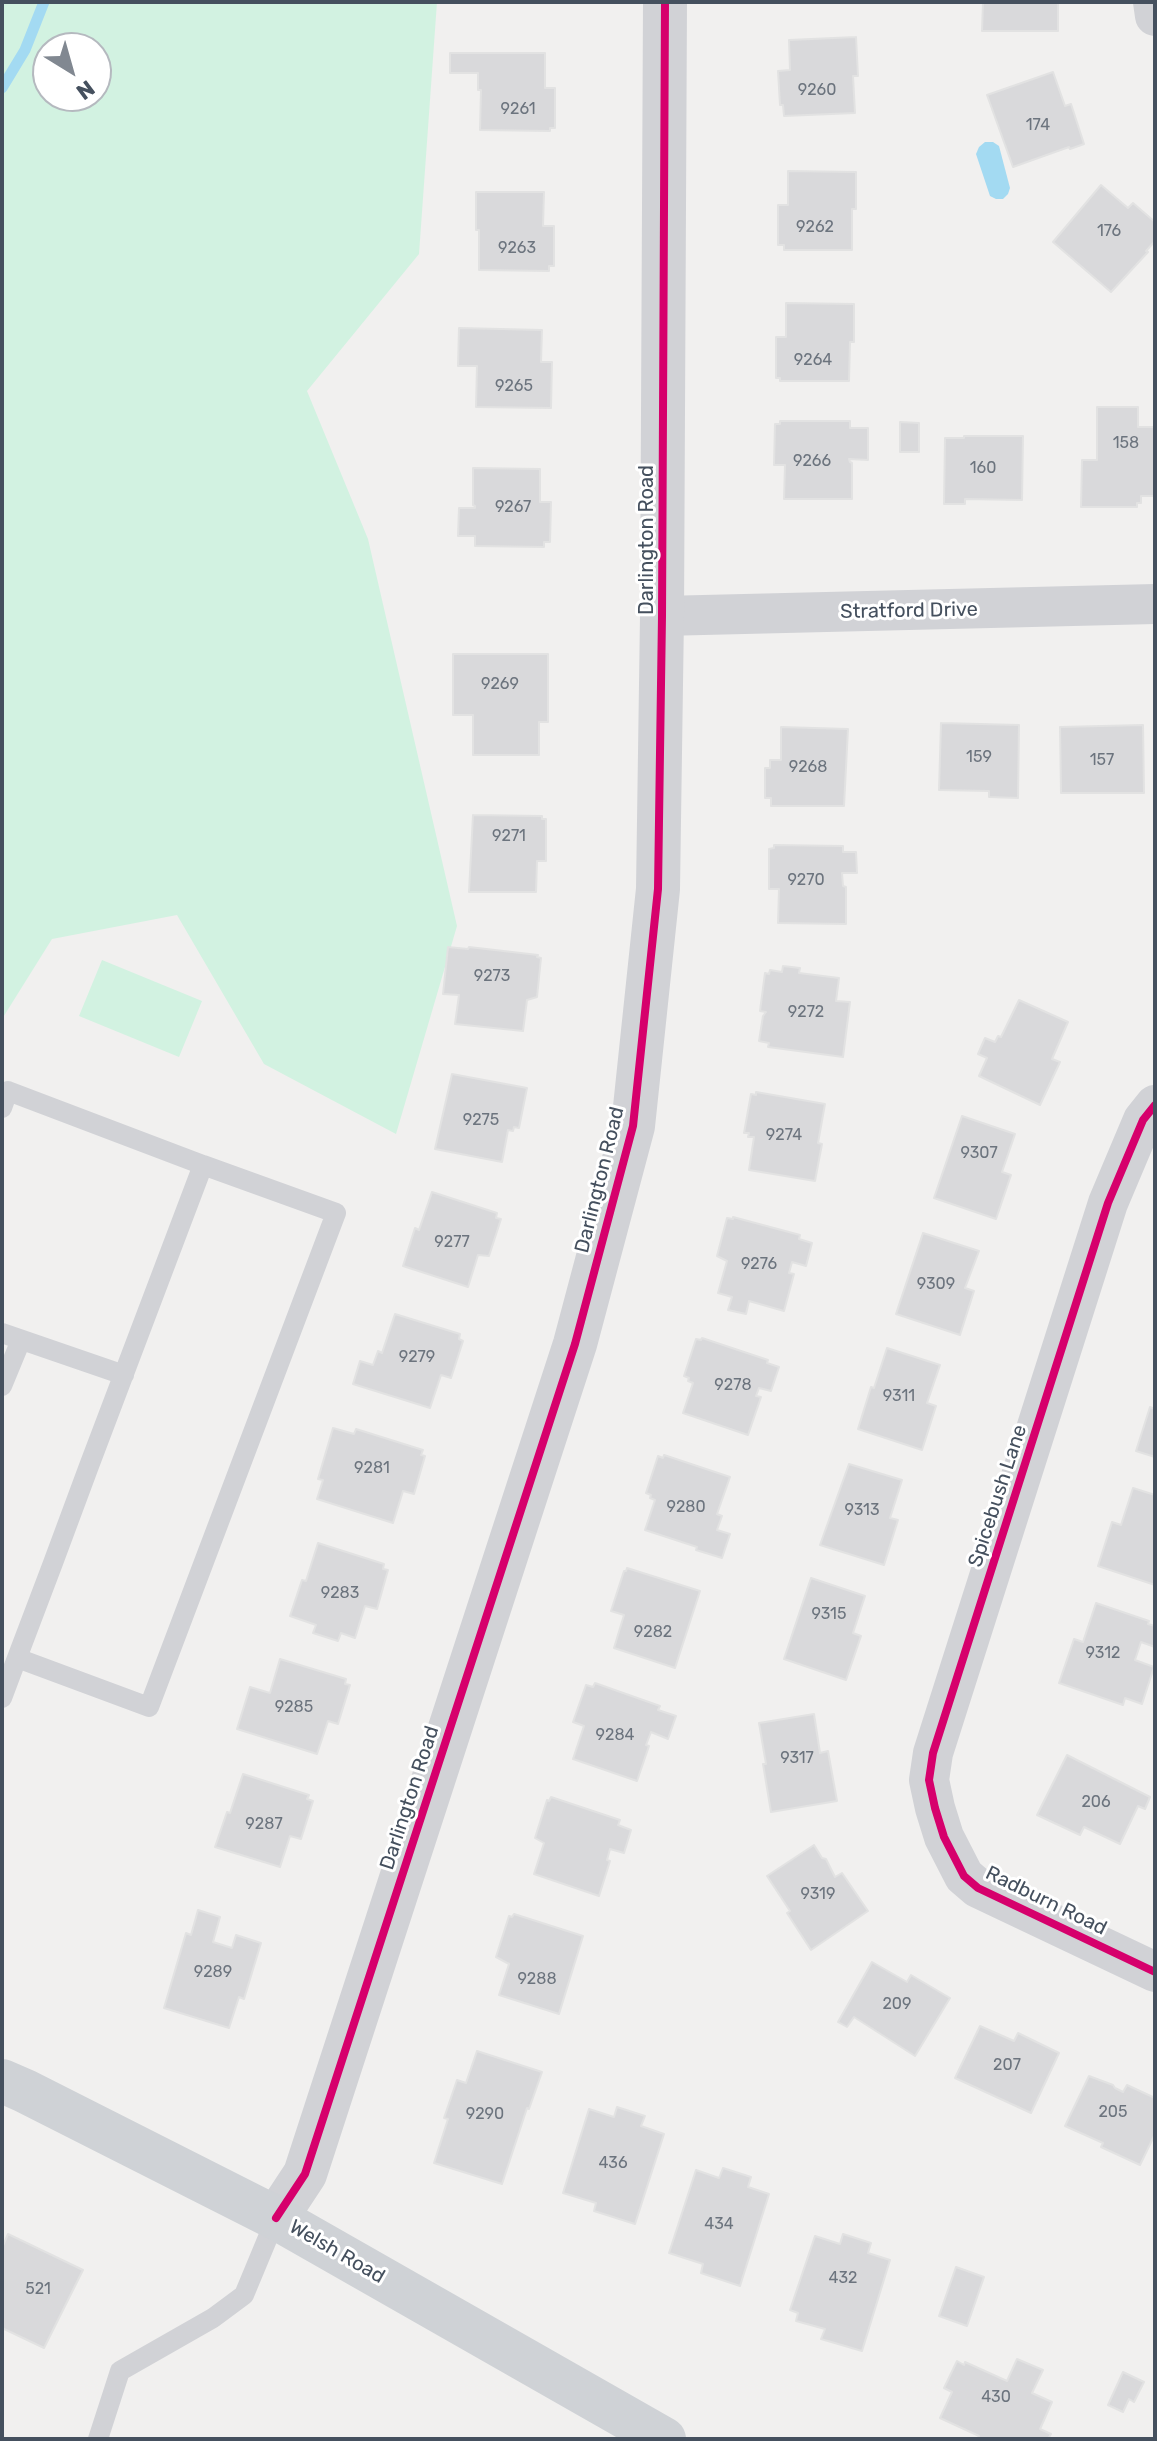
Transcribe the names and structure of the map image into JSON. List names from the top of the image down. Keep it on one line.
{"streets":{"main road":["Welsh Road"],"street":["Darlington Road","Stratford Drive","Spicebush Lane","Radburn Road"]},"crossings":[["Darlington Road","Stratford Drive"],["Darlington Road","Welsh Road"],["Spicebush Lane","Radburn Road"]],"house_numbers":["9260","9261","174","9262","176","9263","9264","9265","158","9266","160","9267","9269","159","157","9268","9271","9270","9273","9272","9275","9274","9307","9277","9276","9309","9279","9278","9311","9281","9280","9313","9283","9315","9282","9312","9285","9284","9317","206","9287","9319","9289","9288","209","207","205","9290","436","434","432","521","430"],"north":"bottom right"}
